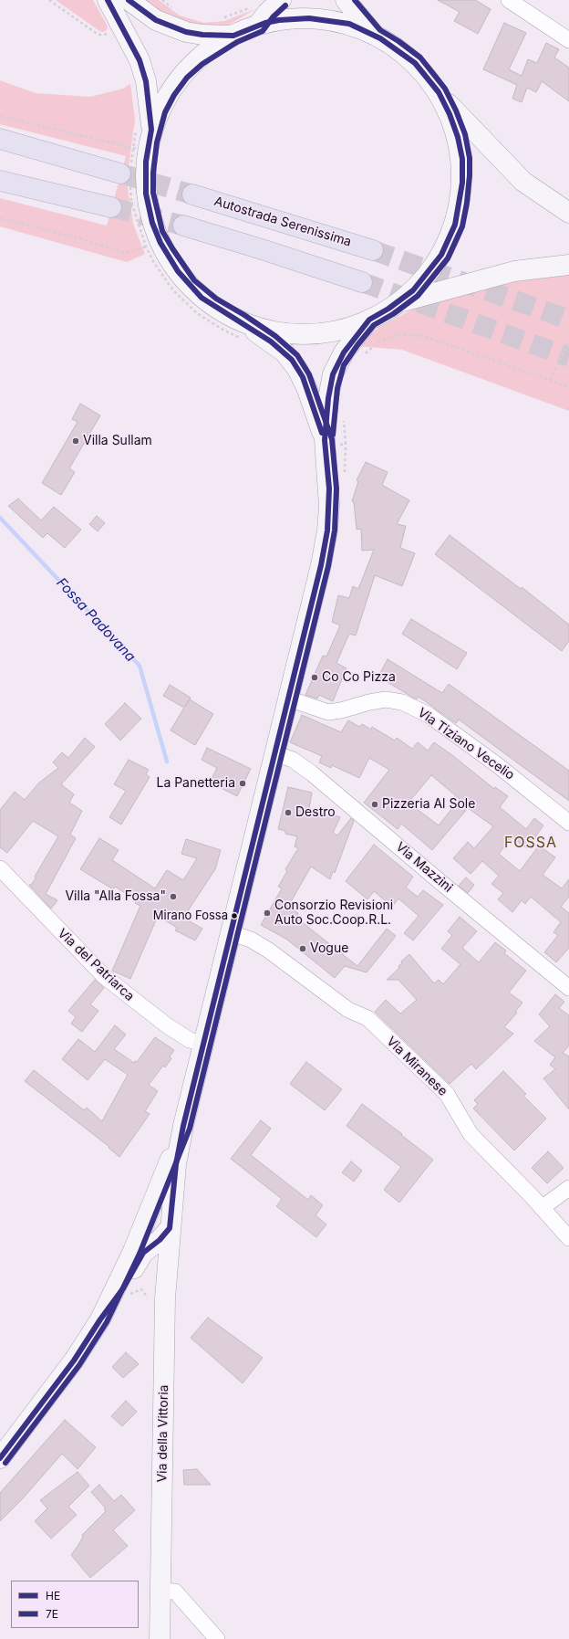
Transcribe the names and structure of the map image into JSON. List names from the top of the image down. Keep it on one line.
{"streets":{"highway":["Autostrada Serenissima"],"main road":["Via della Vittoria"],"street":["Via Tiziano Vecelio","Via Mazzini","Via del Patriarca","Via Miranese"]},"districts":["FOSSA"],"water":["Fossa Padovana"],"places":["Villa Sullam","Co Co Pizza","La Panetteria","Pizzeria Al Sole","Destro","Villa \"Alla Fossa\"","Consorzio Revisioni Auto Soc.Coop.R.L.","Mirano Fossa","Vogue"],"lines":["transit line HE","transit line 7E"],"legend":["HE","7E"]}
